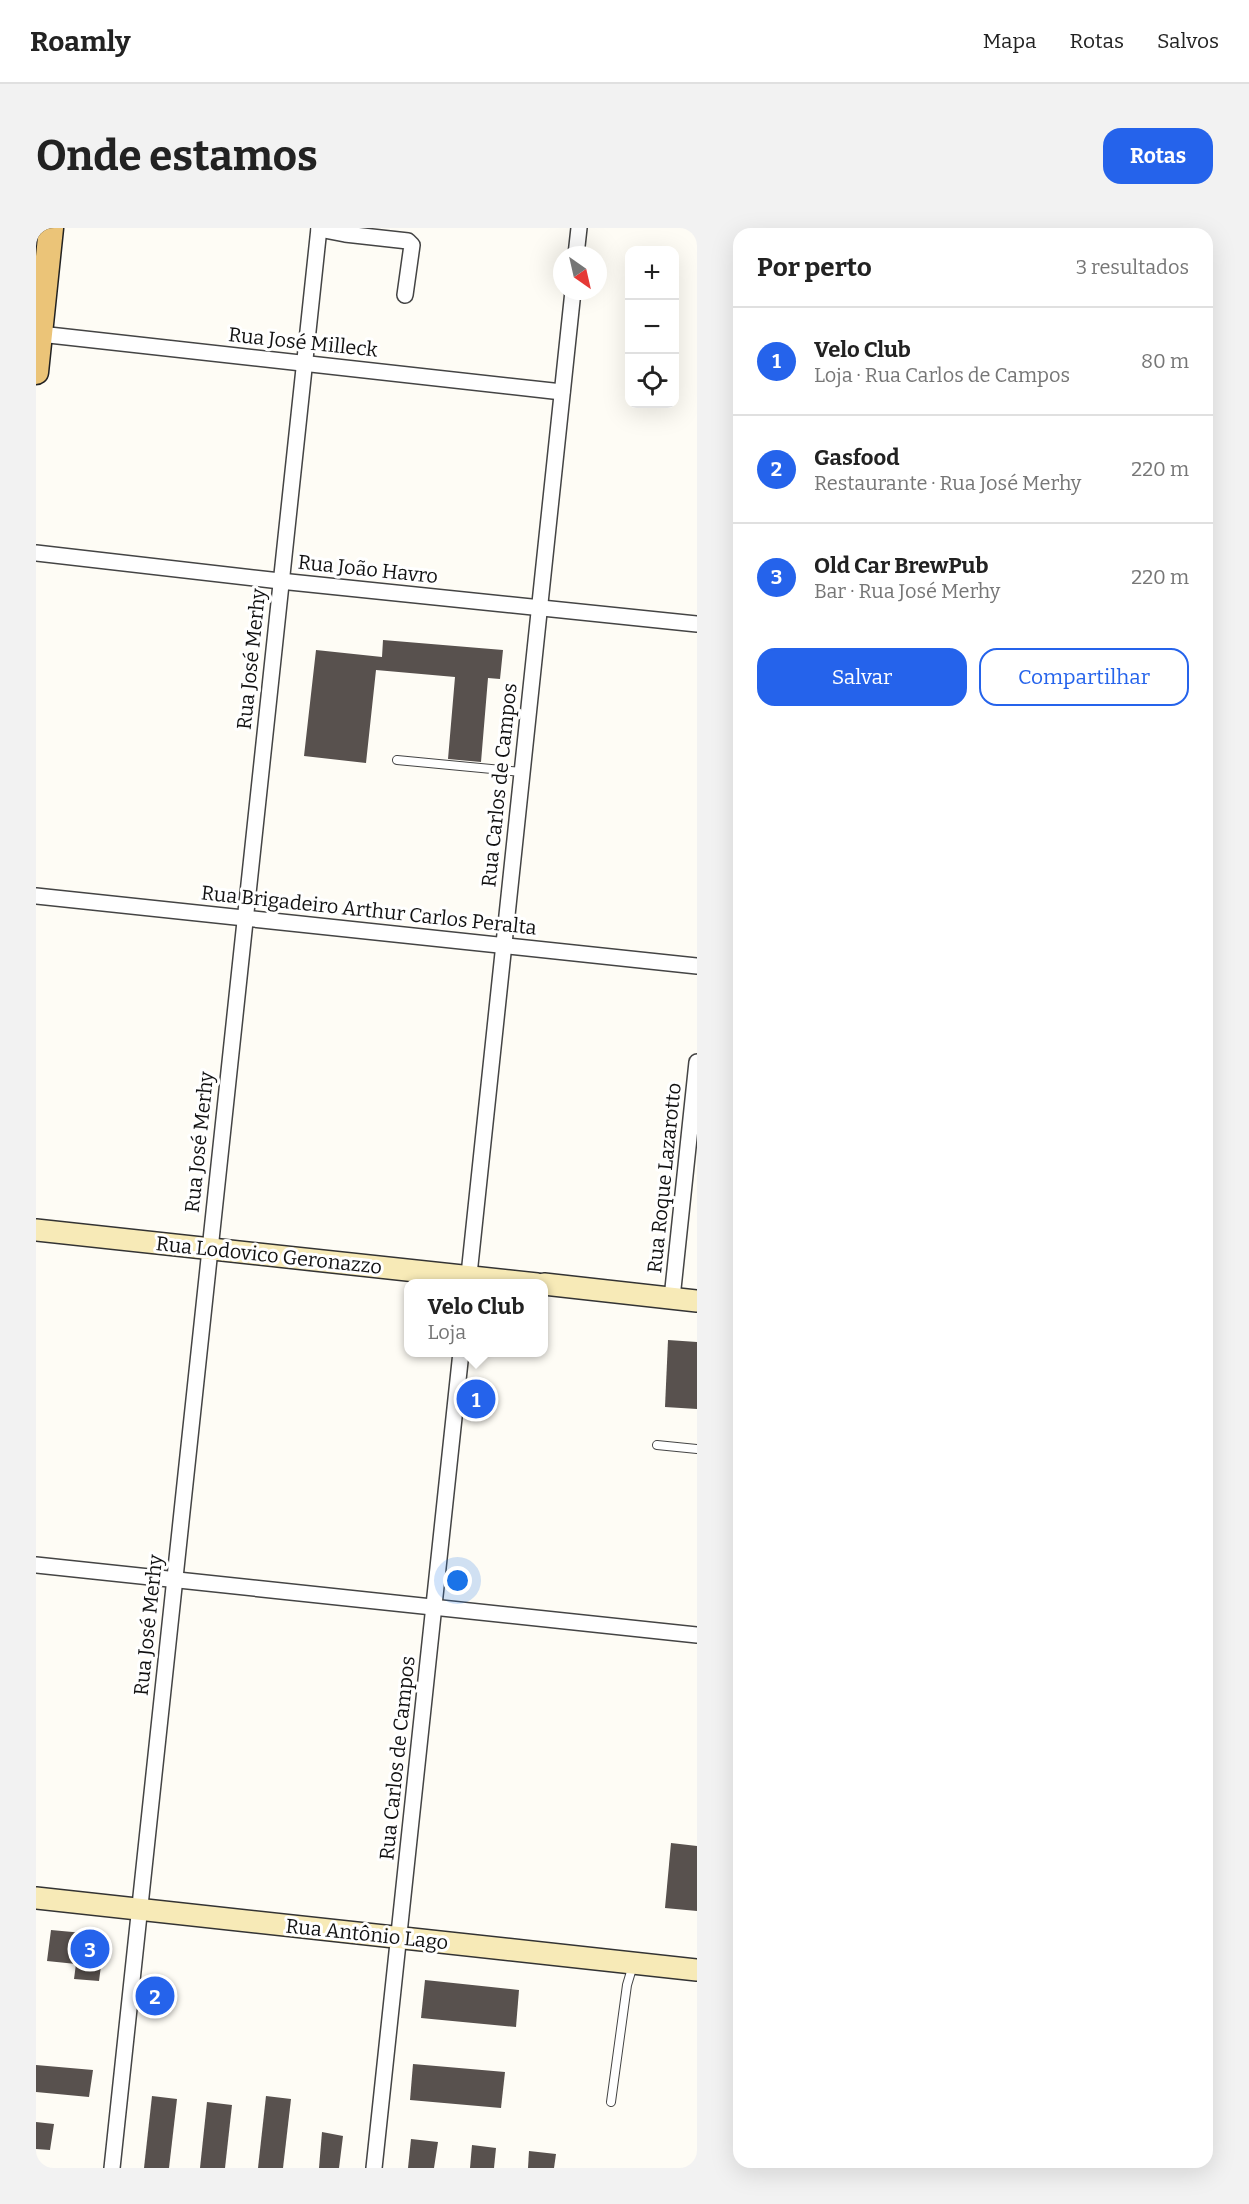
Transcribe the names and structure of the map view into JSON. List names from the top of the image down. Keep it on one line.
{"streets":{"street":["Rua José Milleck","Rua João Havro","Rua José Merhy","Rua Carlos de Campos","Rua Brigadeiro Arthur Carlos Peralta","Rua Roque Lazarotto","Rua Lodovico Geronazzo","Rua Antônio Lago"]},"crossings":[["Rua José Milleck","Rua José Merhy"],["Rua José Milleck","Rua Carlos de Campos"],["Rua João Havro","Rua José Merhy"],["Rua João Havro","Rua Carlos de Campos"],["Rua José Merhy","Rua Brigadeiro Arthur Carlos Peralta"],["Rua José Merhy","Rua Lodovico Geronazzo"],["Rua José Merhy","Rua Antônio Lago"],["Rua Carlos de Campos","Rua Brigadeiro Arthur Carlos Peralta"],["Rua Carlos de Campos","Rua Antônio Lago"]],"north":"bottom right","page":{"header":"Roamly","nav":["Mapa","Rotas","Salvos"],"buttons":["Rotas",["Salvar","Compartilhar"]],"title":"Onde estamos","heading":["Por perto","3 resultados"],"map_buttons":["+","−"],"list":[{"mark":"1","name":"Velo Club","note":"Loja · Rua Carlos de Campos","value":"80 m"},{"mark":"2","name":"Gasfood","note":"Restaurante · Rua José Merhy","value":"220 m"},{"mark":"3","name":"Old Car BrewPub","note":"Bar · Rua José Merhy","value":"220 m"}],"popup":["Velo Club","Loja"],"pins":["1","3","2"]}}
